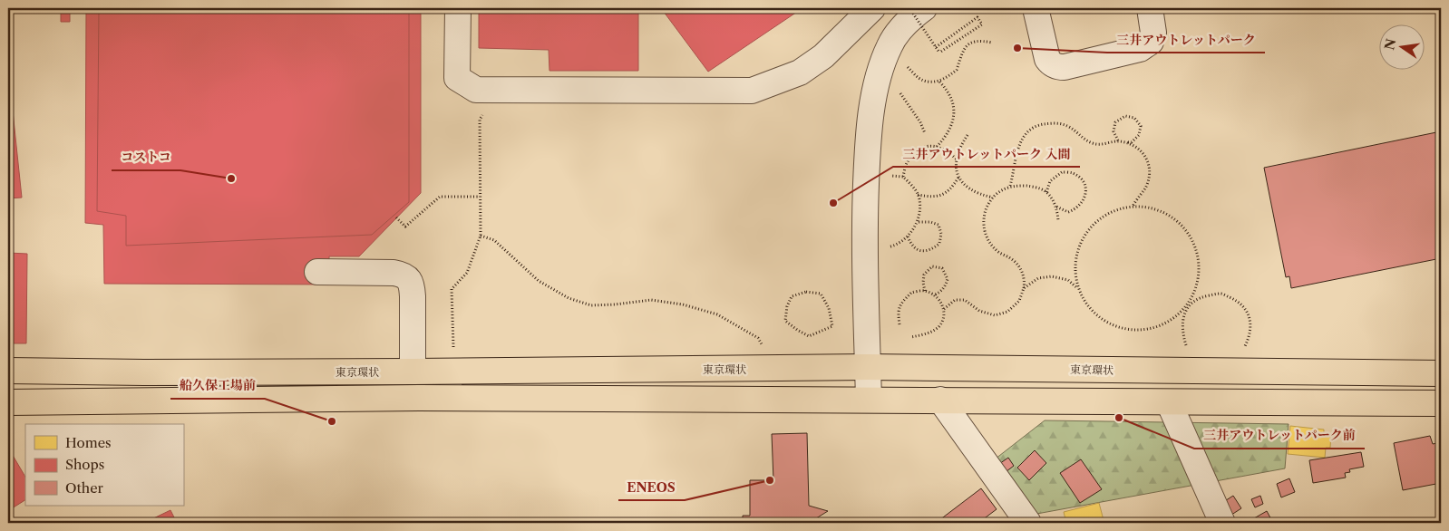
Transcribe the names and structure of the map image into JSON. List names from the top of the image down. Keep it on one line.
{"streets":{"highway":["東京環状"]},"places":["三井アウトレットパーク","コストコ","三井アウトレットパーク 入間","三井アウトレットパーク前","船久保工場前","ENEOS"],"legend":["Homes","Shops","Other"],"north":"left"}
